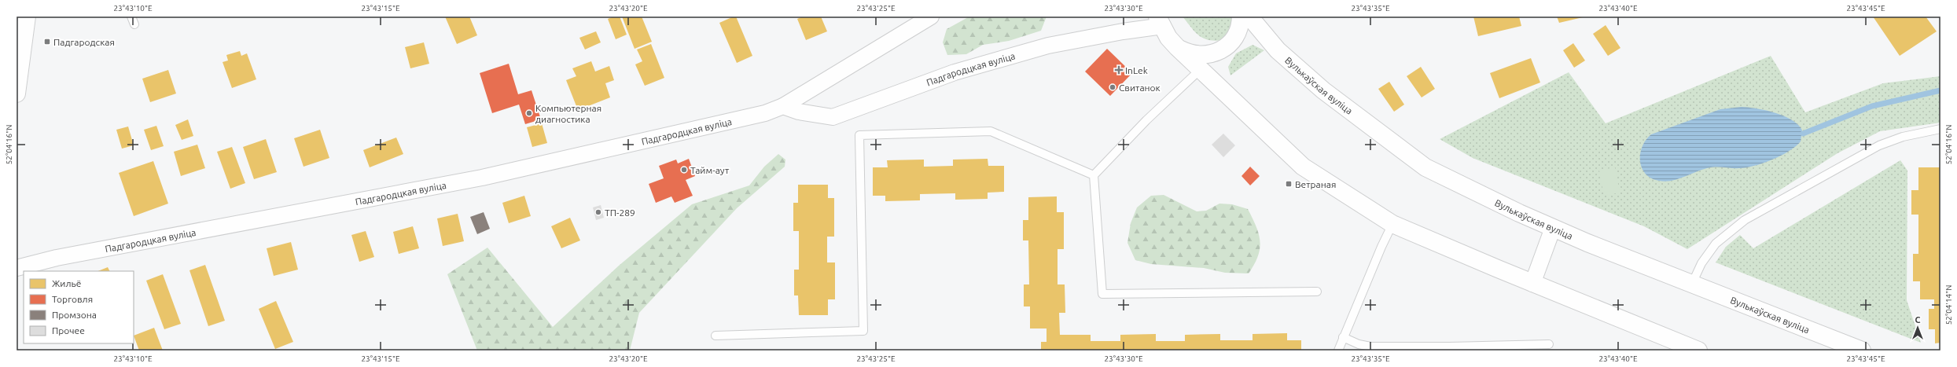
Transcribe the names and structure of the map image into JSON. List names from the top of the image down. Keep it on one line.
{"streets":{"street":["Падгародцкая вуліца","Вулькаўская вуліца"]},"places":{"transit":["Падгародская","Ветраная"],"health":["InLek"],"other":["Свитанок","Компьютерная диагностика","Тайм-аут","ТП-289"]},"legend":["Жильё","Торговля","Промзона","Прочее"],"north":"top","coordinates":["23°43'10\"E","23°43'15\"E","23°43'20\"E","23°43'25\"E","23°43'30\"E","23°43'35\"E","23°43'40\"E","23°43'45\"E","52°04'16\"N","52°04'14\"N"]}
